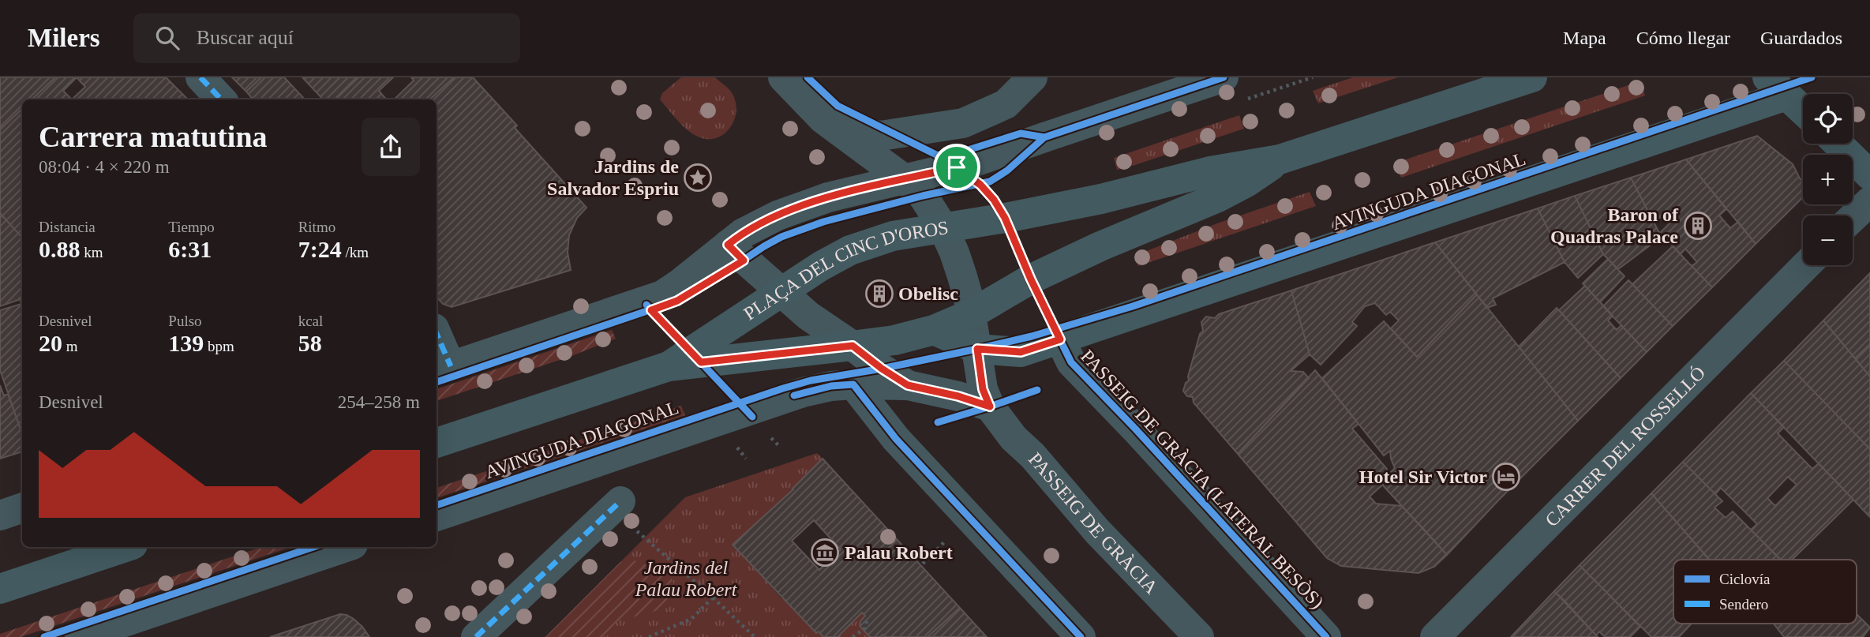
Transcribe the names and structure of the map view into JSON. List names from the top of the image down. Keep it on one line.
{"streets":{"main road":["PLAÇA DEL CINC D'OROS"],"street":["CARRER DEL ROSSELLÓ","PASSEIG DE GRÀCIA (LATERAL BESÒS)","PASSEIG DE GRÀCIA"],"cycle path":["AVINGUDA DIAGONAL"]},"crossings":[["PLAÇA DEL CINC D'OROS","PASSEIG DE GRÀCIA"]],"parks":["Jardins del Palau Robert"],"places":{"place":["Jardins de Salvador Espriu"],"building":["Baron of Quadras Palace","Obelisc"],"hotel":["Hotel Sir Victor"],"museum":["Palau Robert"]},"legend":["Ciclovía","Sendero"],"page":{"header":"Milers","search":"Buscar aquí","nav":["Mapa","Cómo llegar","Guardados"],"map_buttons":["+","−"],"heading":["Carrera matutina","08:04 · 4 × 220 m"],"stats":[["Distancia","0.88 km"],["Tiempo","6:31"],["Ritmo","7:24 /km"],["Desnivel","20 m"],["Pulso","139 bpm"],["kcal","58"]],"chart":["Desnivel","254–258 m"]}}
